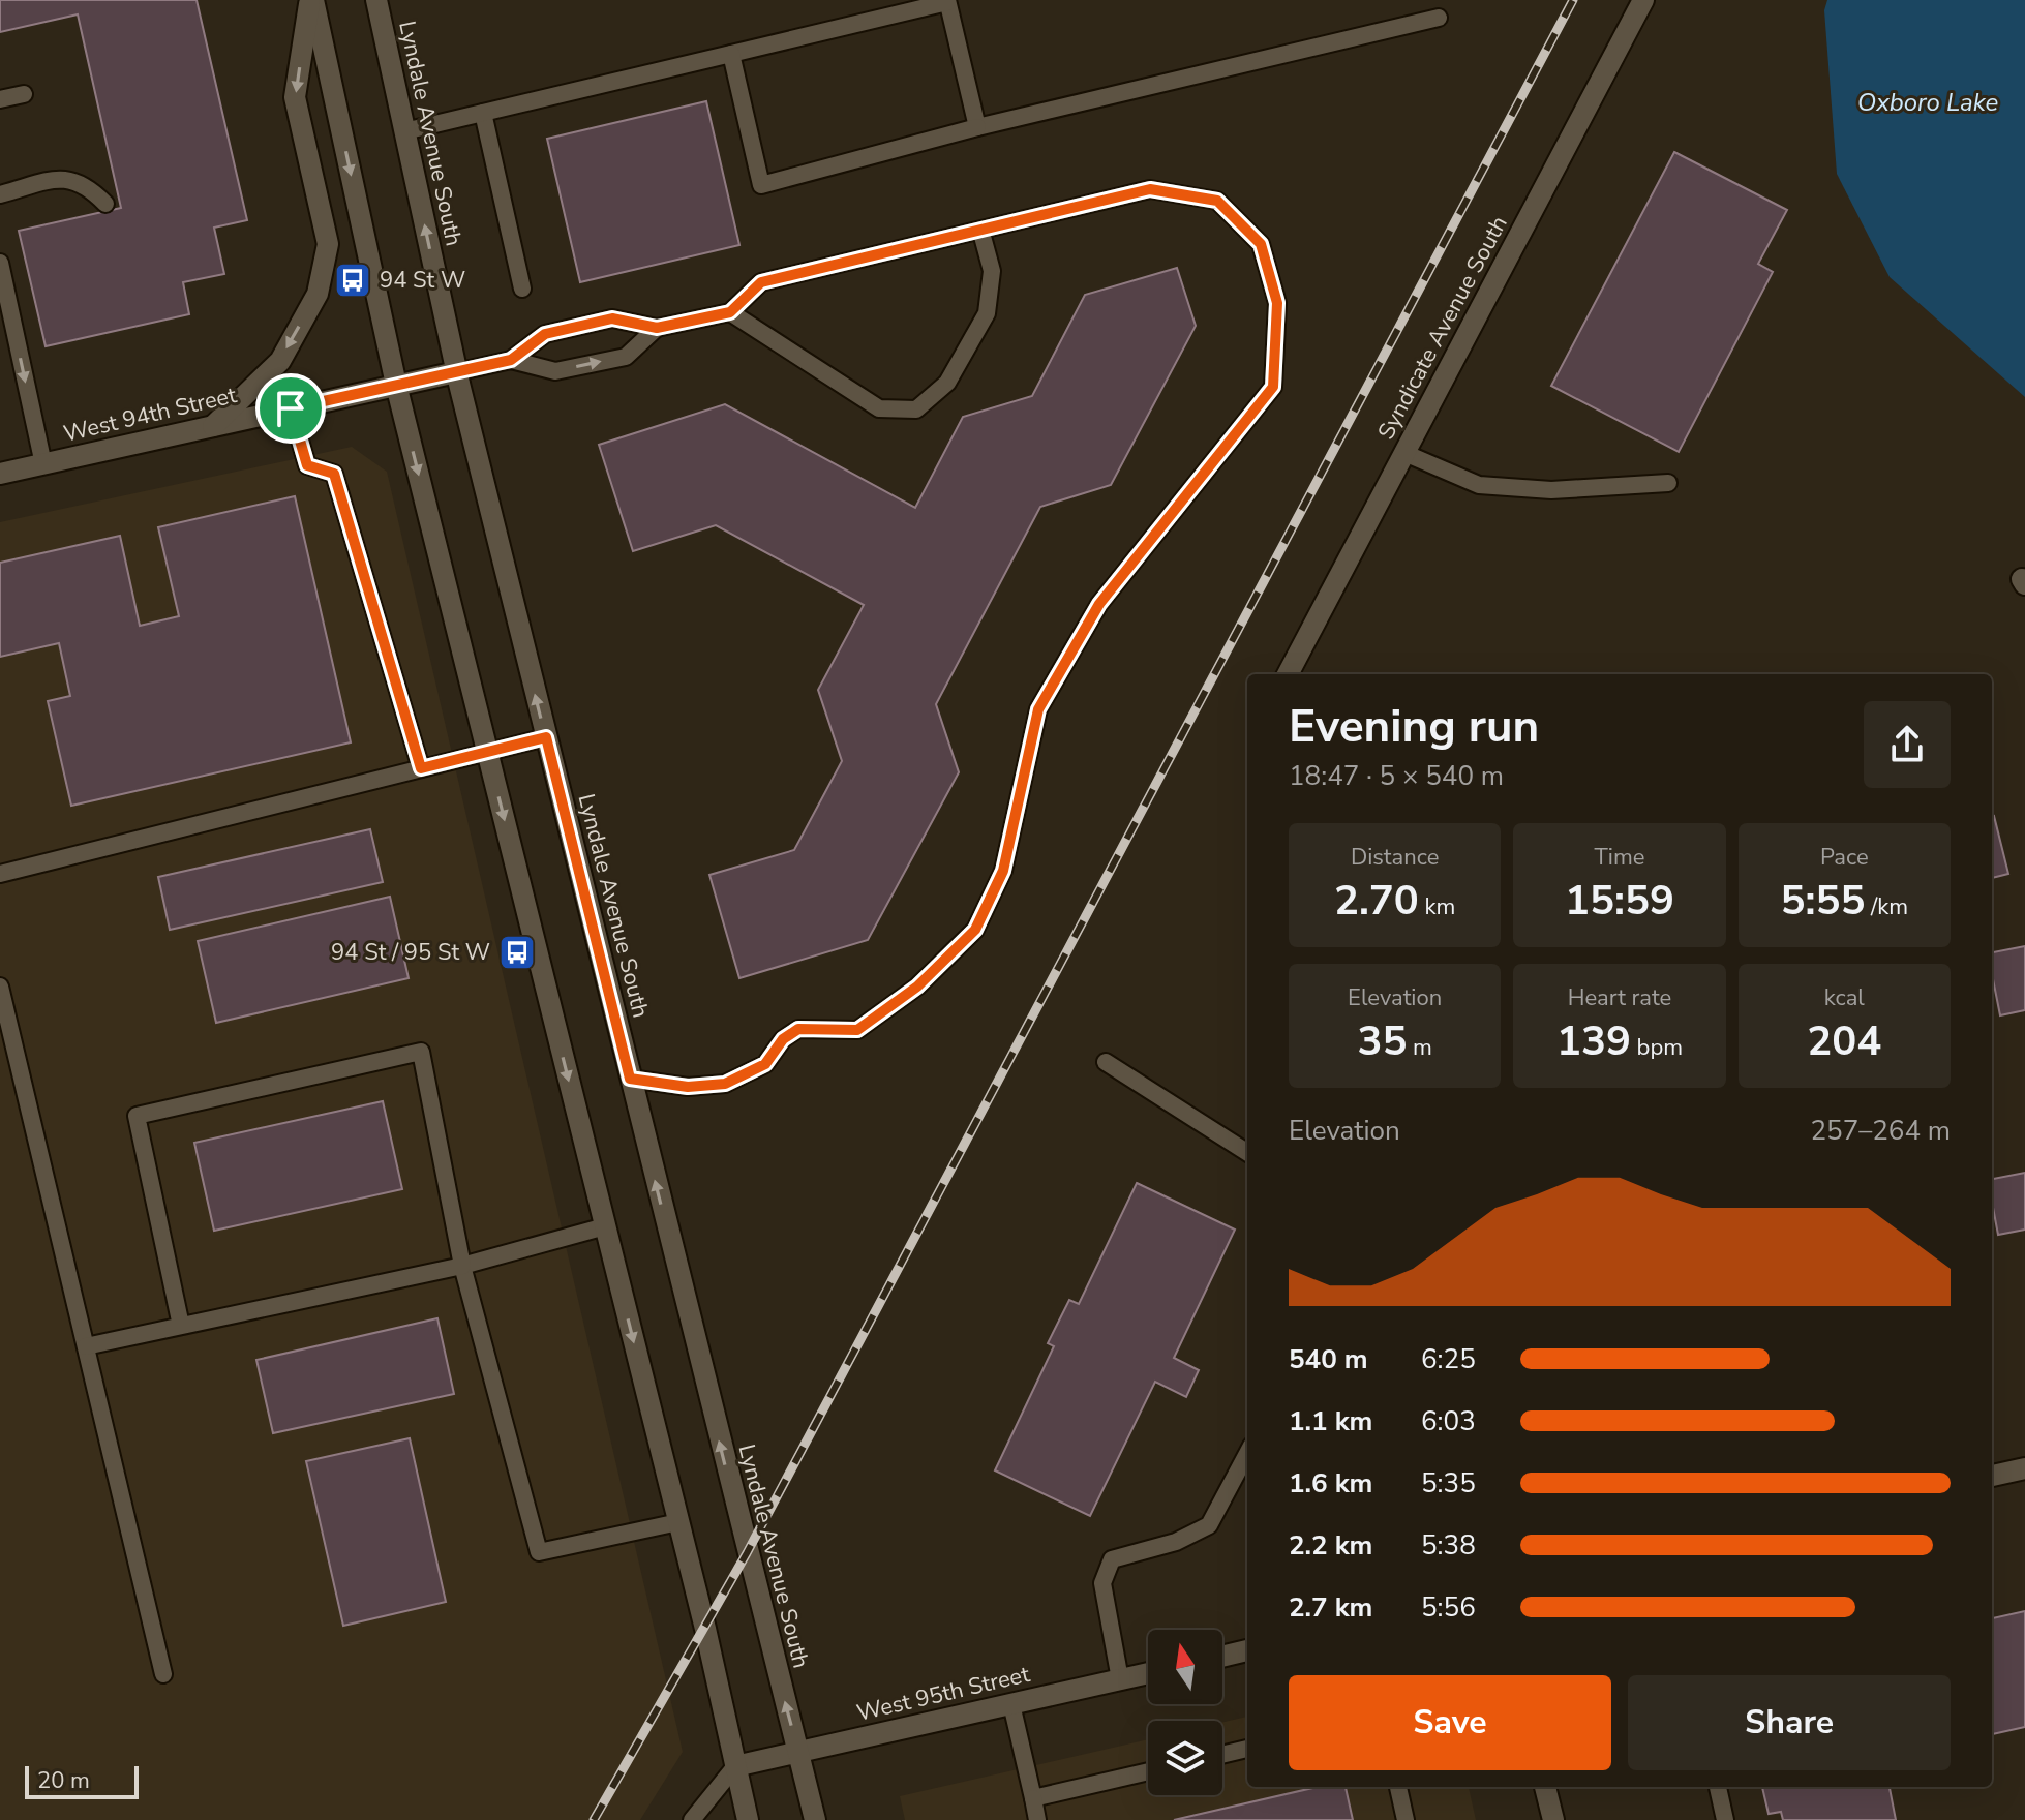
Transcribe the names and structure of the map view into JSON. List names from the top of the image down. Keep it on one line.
{"streets":{"main road":["Lyndale Avenue South","Syndicate Avenue South","West 94th Street","West 95th Street"]},"crossings":[["Lyndale Avenue South","West 94th Street"],["Lyndale Avenue South","West 95th Street"]],"water":["Oxboro Lake"],"places":{"bus stop":["94 St W","94 St / 95 St W"]},"scale_bar":"20 m","north":"top","page":{"heading":["Evening run","18:47 · 5 × 540 m"],"stats":[["Distance","2.70 km"],["Time","15:59"],["Pace","5:55 /km"],["Elevation","35 m"],["Heart rate","139 bpm"],["kcal","204"]],"chart":["Elevation","257–264 m"],"list":[{"name":"540 m","note":"6:25"},{"name":"1.1 km","note":"6:03"},{"name":"1.6 km","note":"5:35"},{"name":"2.2 km","note":"5:38"},{"name":"2.7 km","note":"5:56"}],"buttons":["Save","Share"],"scale":"20 m"}}
